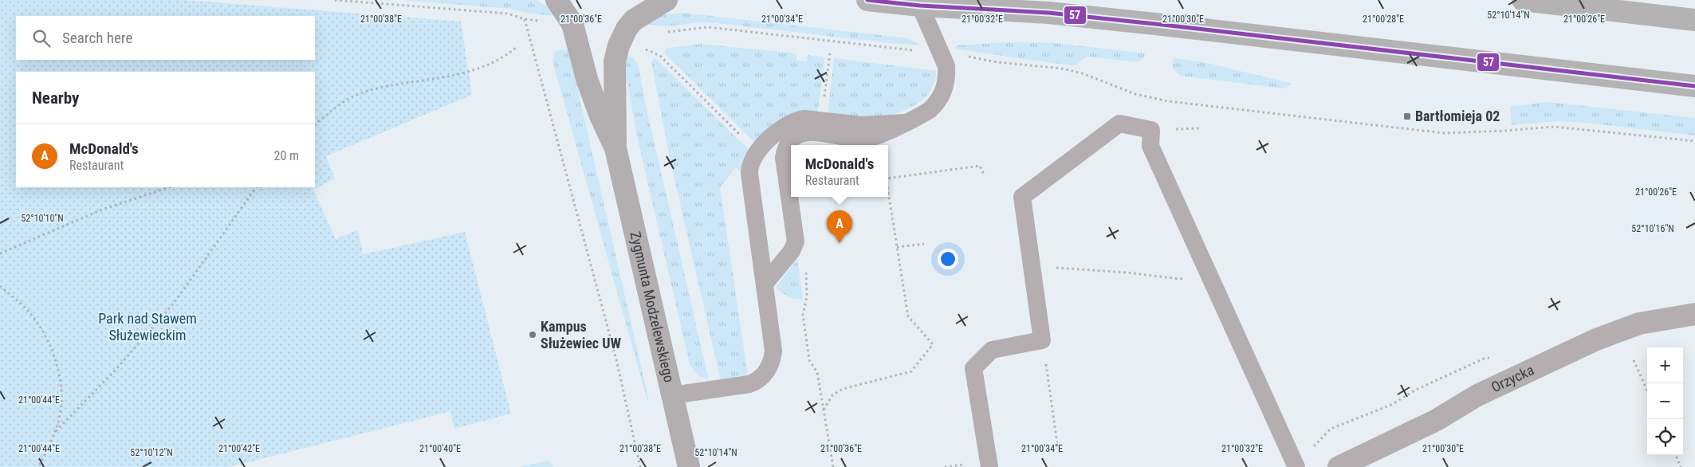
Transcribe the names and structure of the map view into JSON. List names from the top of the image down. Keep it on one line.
{"streets":{"street":["Zygmunta Modzelewskiego","Orzycka"]},"parks":["Park nad Stawem Służewieckim"],"places":{"transit":["Bartłomieja 02"],"other":["Kampus Służewiec UW"]},"lines":["transit line 57"],"page":{"search":"Search here","heading":"Nearby","list":[{"mark":"A","name":"McDonald's","note":"Restaurant","value":"20 m"}],"popup":["McDonald's","Restaurant"],"pins":"A","map_buttons":["+","−"]},"coordinates":["52°10'14\"N","21°00'38\"E","21°00'36\"E","21°00'34\"E","21°00'32\"E","21°00'30\"E","21°00'28\"E","21°00'26\"E","52°10'10\"N","52°10'16\"N","21°00'44\"E","21°00'42\"E","21°00'40\"E","52°10'12\"N"]}
